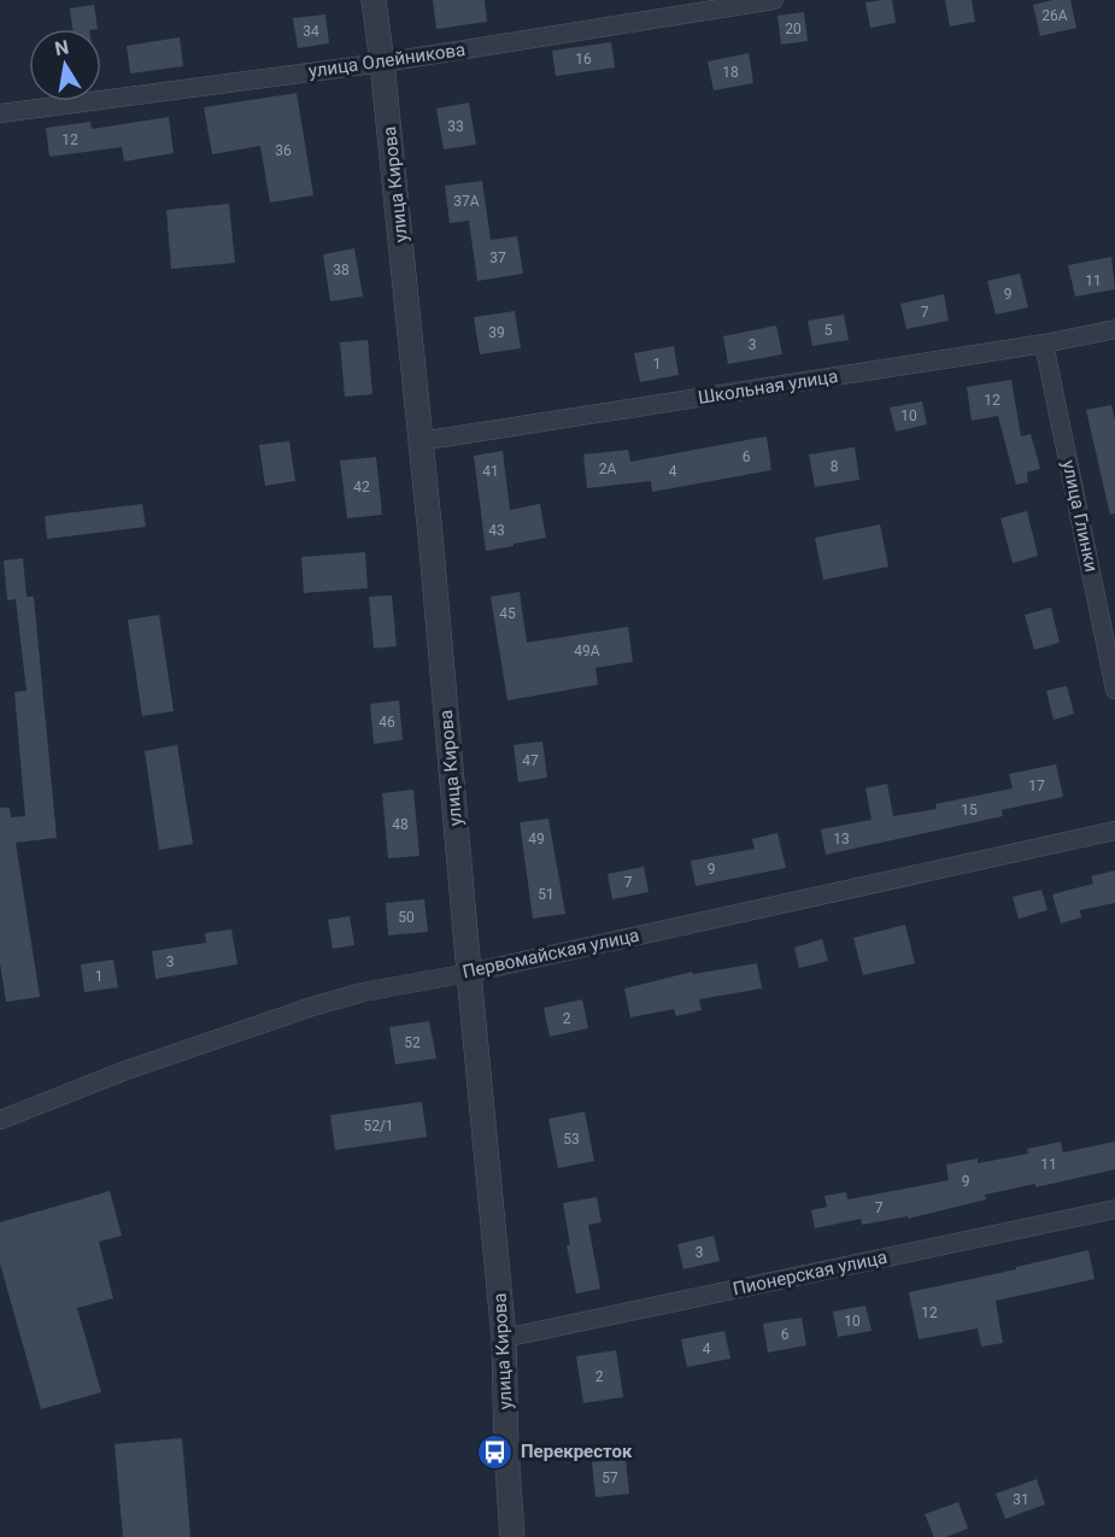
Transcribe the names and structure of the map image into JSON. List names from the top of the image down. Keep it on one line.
{"streets":{"street":["улица Олейникова","улица Кирова","Школьная улица","улица Глинки","Первомайская улица","Пионерская улица"]},"crossings":[["улица Олейникова","улица Кирова"],["улица Кирова","Школьная улица"],["улица Кирова","Первомайская улица"],["улица Кирова","Пионерская улица"],["Школьная улица","улица Глинки"]],"places":{"bus stop":["Перекресток"]},"house_numbers":["26А","20","34","16","18","33","12","36","37А","37","38","11","9","7","5","39","3","1","12","10","6","8","2А","41","4","42","43","45","49А","46","47","17","15","48","49","13","9","7","51","50","3","1","2","52","52/1","53","11","9","7","3","12","10","6","4","2","57","31"],"north":"top"}
